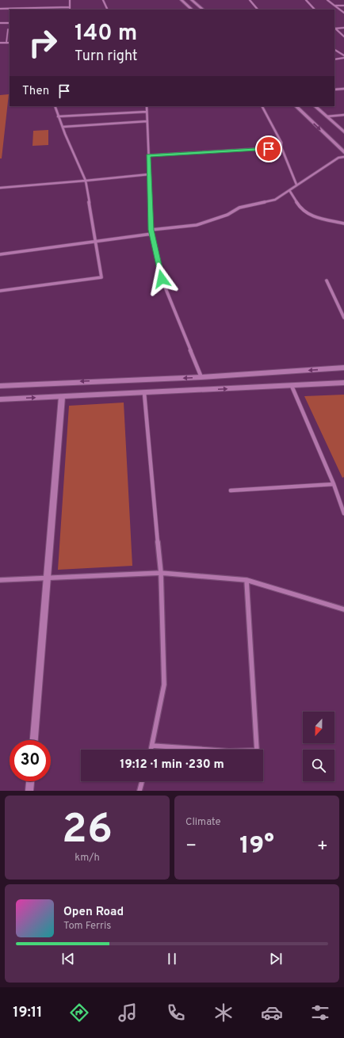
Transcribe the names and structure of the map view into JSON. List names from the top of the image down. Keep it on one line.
{"north":"bottom","page":{"turn":["140 m","Turn right"],"then":"Then","limit":"30","trip":"19:12 · 1 min · 230 m","tile":[["26","km/h"],"Climate"],"heat":["−","19°","+"],"song":["Open Road","Tom Ferris"],"tabs":"19:11"}}
